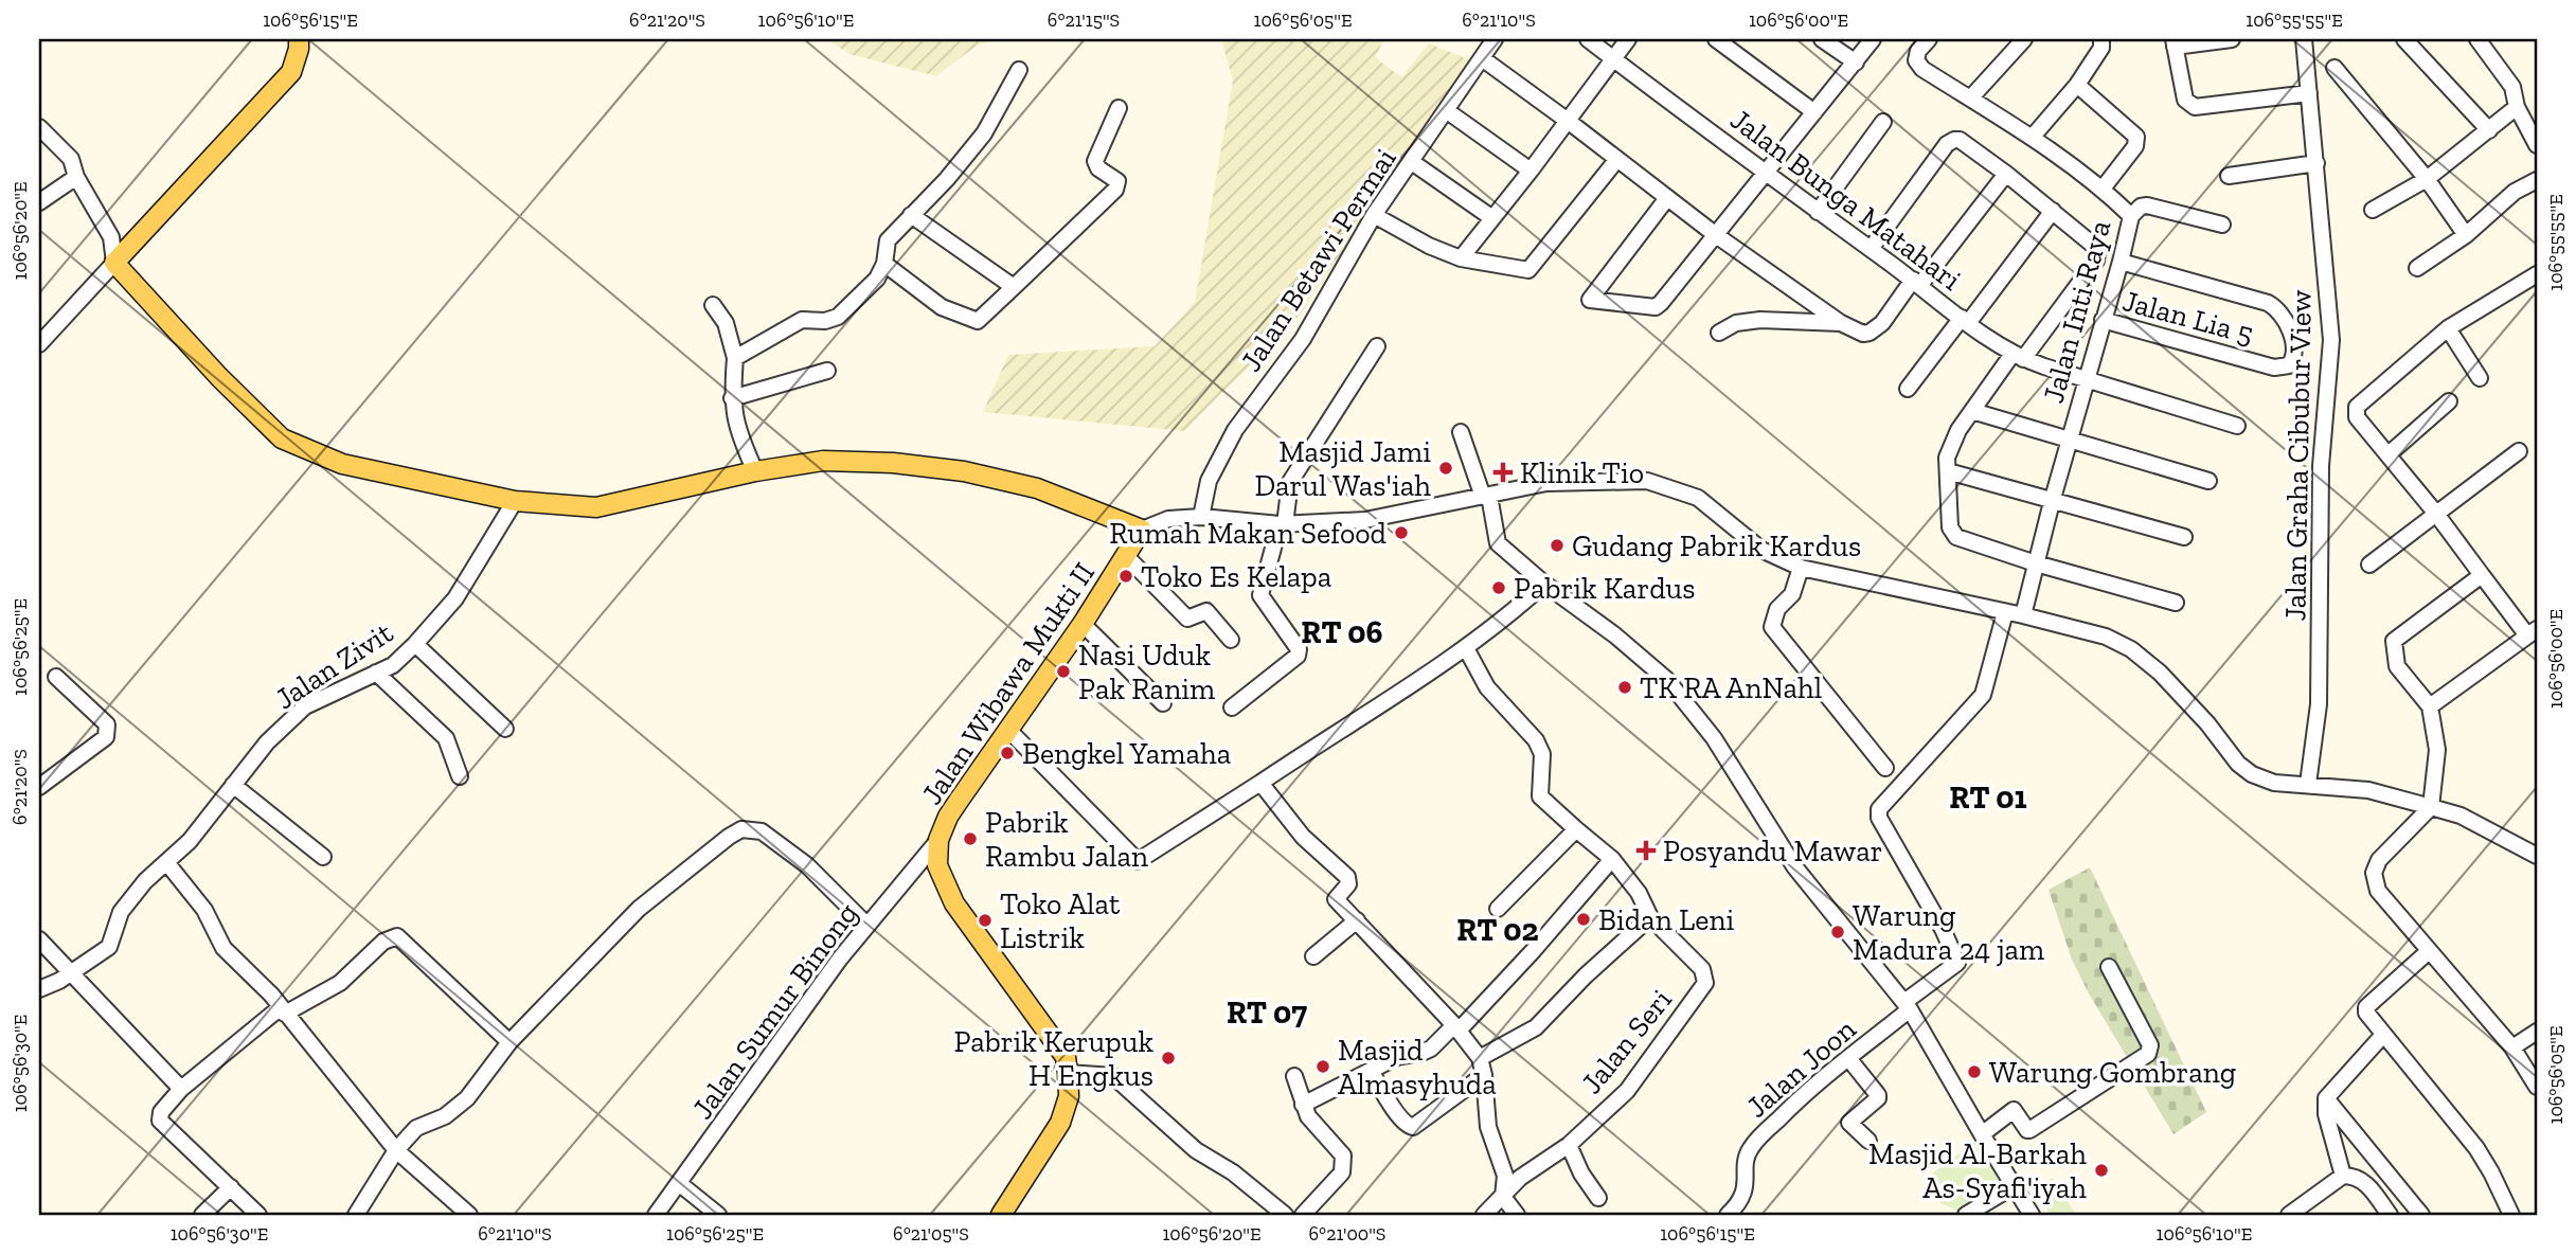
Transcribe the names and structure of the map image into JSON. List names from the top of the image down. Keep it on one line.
{"streets":{"main road":["Jalan Wibawa Mukti II"],"street":["Jalan Bunga Matahari","Jalan Betawi Permai","Jalan Inti Raya","Jalan Lia 5","Jalan Graha Cibubur View","Jalan Zivit","Jalan Sumur Binong","Jalan Seri","Jalan Joon"]},"crossings":[["Jalan Bunga Matahari","Jalan Inti Raya"],["Jalan Inti Raya","Jalan Lia 5"],["Jalan Wibawa Mukti II","Jalan Sumur Binong"]],"districts":["RT 06","RT 01","RT 02","RT 07"],"places":{"other":["Masjid Jami Darul Was'iah","Rumah Makan Sefood","Gudang Pabrik Kardus","Toko Es Kelapa","Pabrik Kardus","Nasi Uduk Pak Ranim","TK RA AnNahl","Bengkel Yamaha","Pabrik Rambu Jalan","Bidan Leni","Toko Alat Listrik","Warung Madura 24 jam","Pabrik Kerupuk H Engkus","Masjid Almasyhuda","Warung Gombrang","Masjid Al-Barkah As-Syafi'iyah"],"health":["Klinik Tio","Posyandu Mawar"]},"coordinates":["106°56'15\"E","6°21'20\"S","106°56'10\"E","6°21'15\"S","106°56'05\"E","6°21'10\"S","106°56'00\"E","106°55'55\"E","106°56'20\"E","106°56'25\"E","106°56'30\"E","6°21'05\"S","6°21'00\"S"]}
